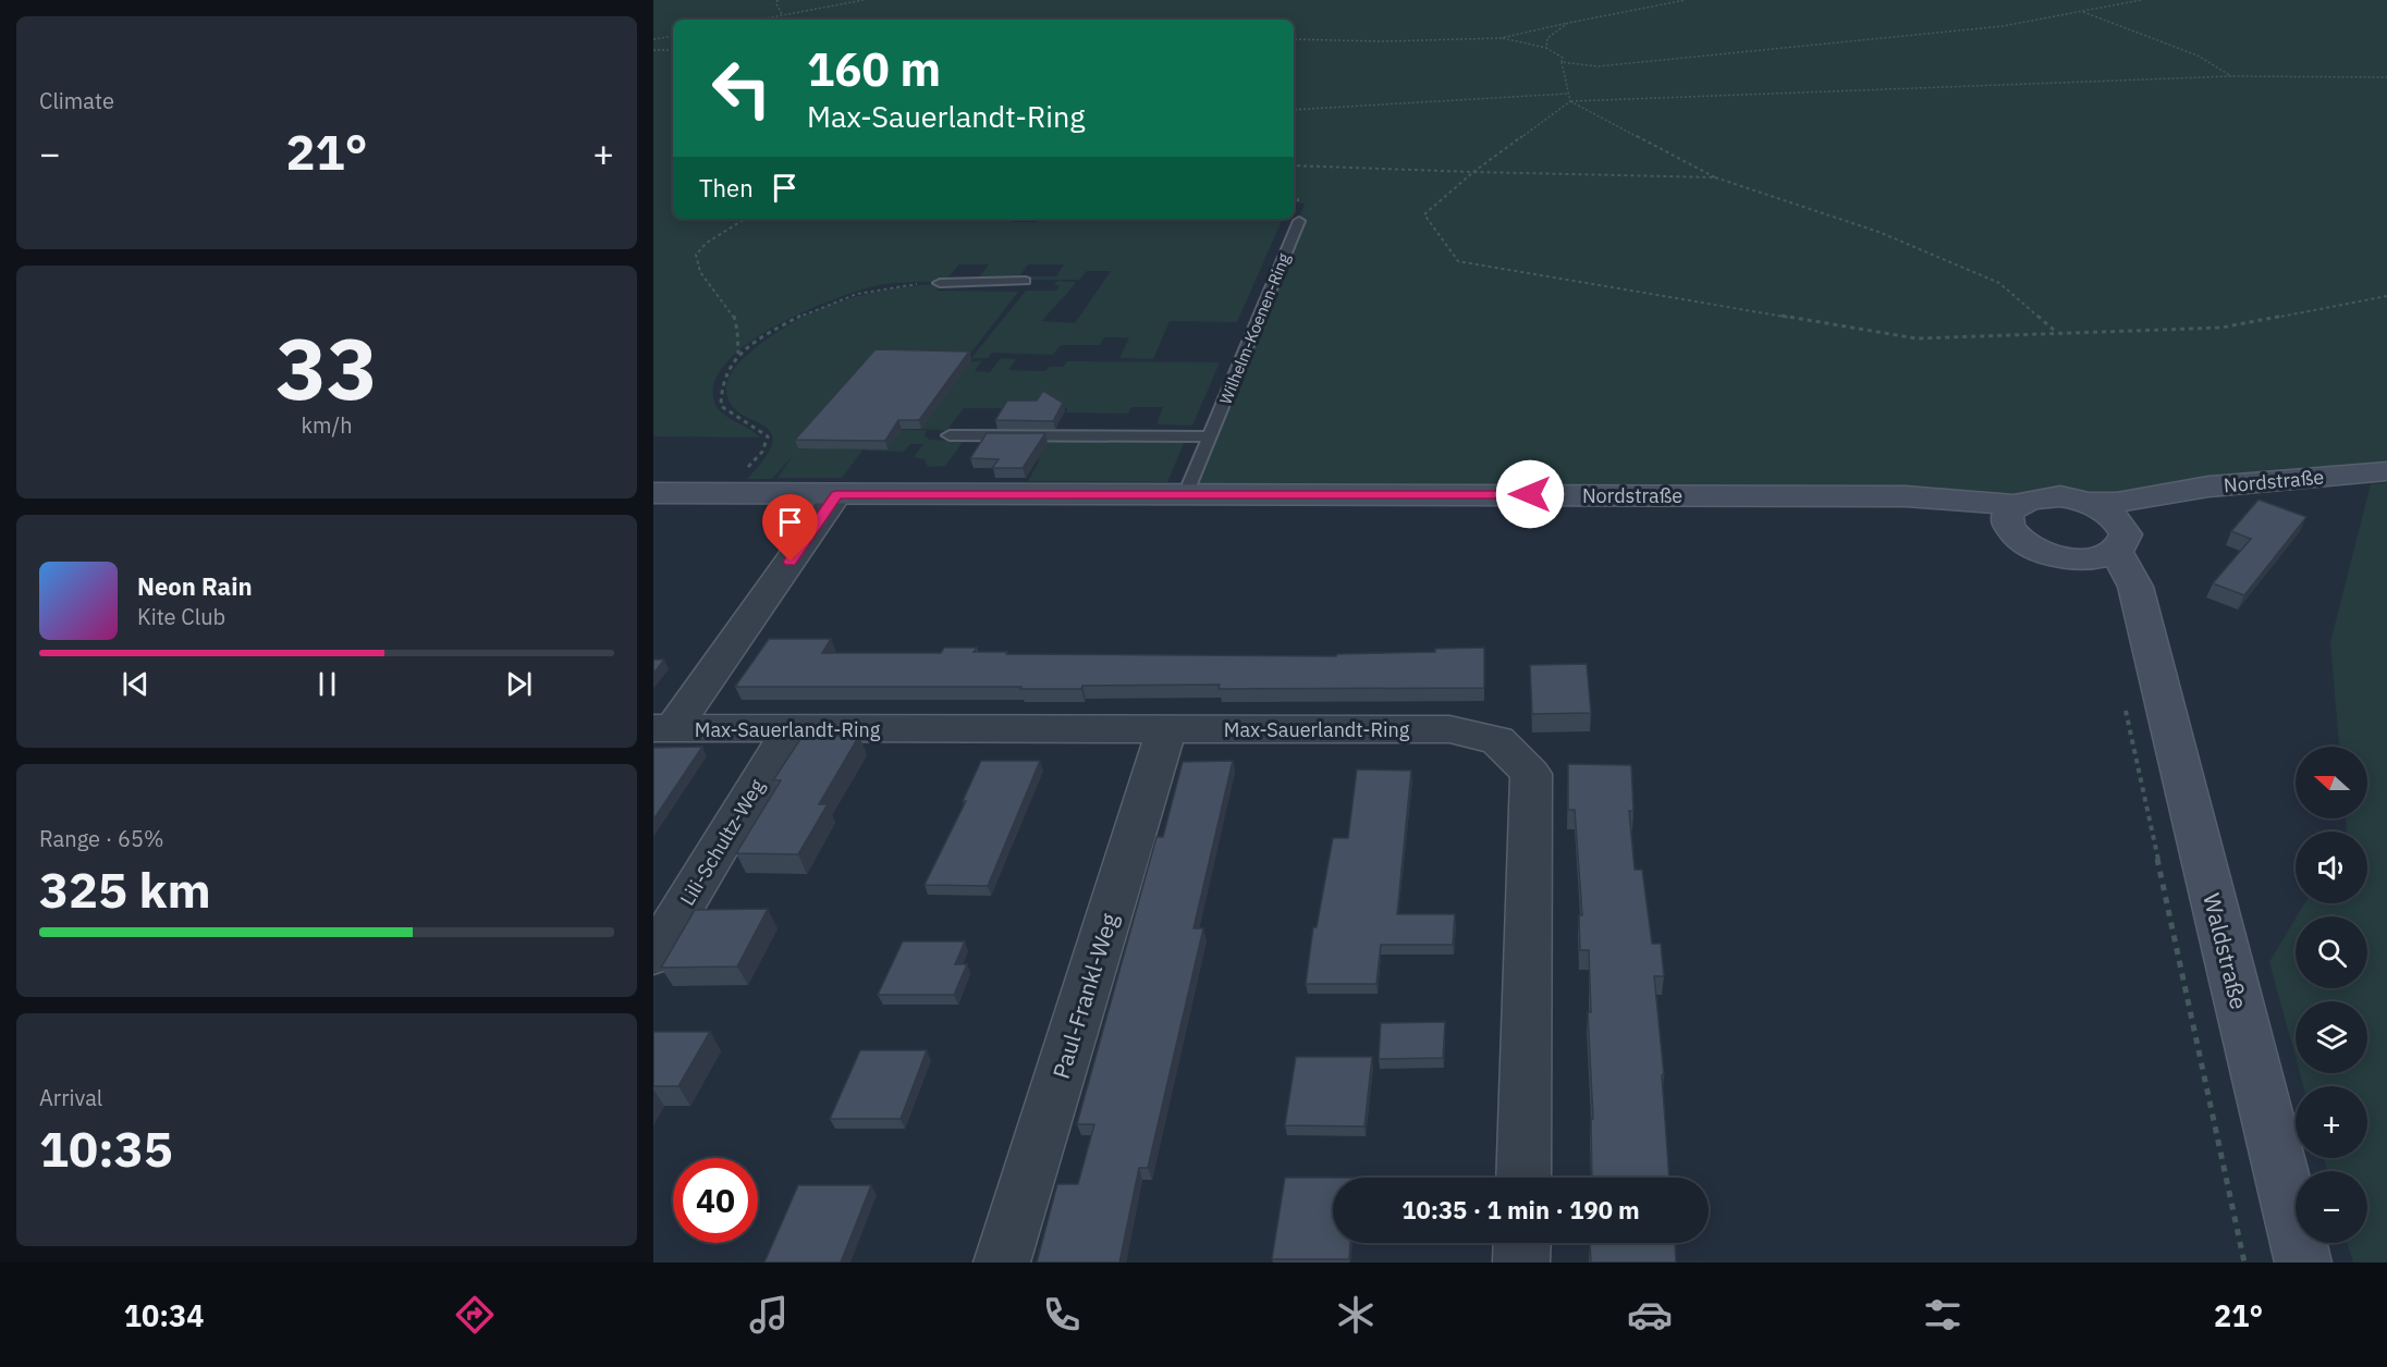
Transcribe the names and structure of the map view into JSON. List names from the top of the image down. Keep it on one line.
{"streets":{"main road":["Nordstraße","Waldstraße"],"street":["Max-Sauerlandt-Ring","Lili-Schultz-Weg","Paul-Frankl-Weg"],"lane":["Wilhelm-Koenen-Ring"]},"crossings":[["Wilhelm-Koenen-Ring","Nordstraße"],["Nordstraße","Max-Sauerlandt-Ring"],["Nordstraße","Waldstraße"],["Max-Sauerlandt-Ring","Lili-Schultz-Weg"],["Max-Sauerlandt-Ring","Paul-Frankl-Weg"]],"north":"left","page":{"tile":["Climate",["33","km/h"],["Range · 65%","325 km"],["Arrival","10:35"]],"turn":["160 m","Max-Sauerlandt-Ring"],"heat":["−","21°","+"],"then":"Then","song":["Neon Rain","Kite Club"],"map_buttons":["+","−"],"limit":"40","trip":"10:35 · 1 min · 190 m","tabs":["10:34","21°"]}}
